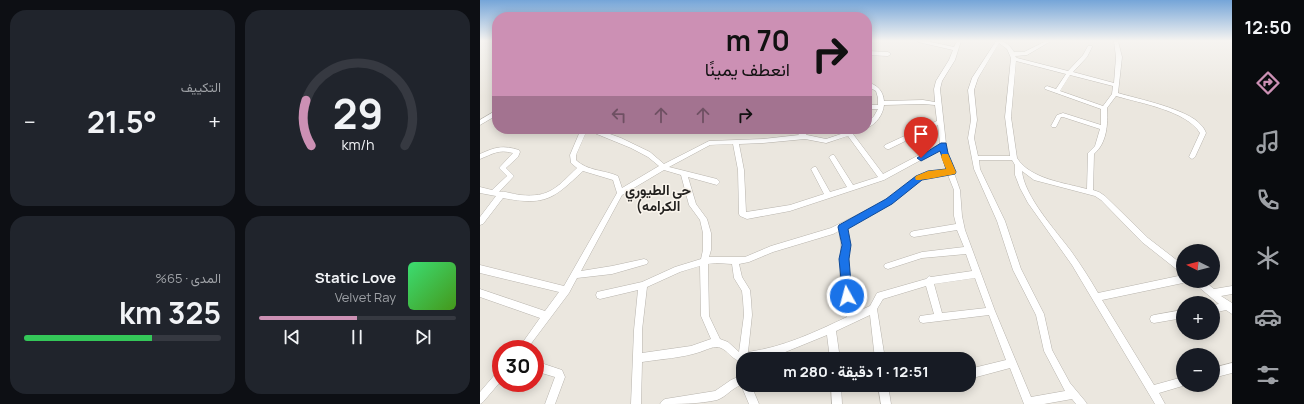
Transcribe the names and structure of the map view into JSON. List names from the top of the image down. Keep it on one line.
{"districts":["حي الطيوري (الكرامه"],"north":"left","page":{"tabs":"12:50","tile":["التكييف",["المدى · 65%","325 km"]],"turn":["70 m","انعطف يمينًا"],"heat":["−","21.5°","+"],"map_buttons":["+","−"],"song":["Static Love","Velvet Ray"],"limit":"30","trip":"12:51 · 1 دقيقة · 280 m","gauge":["29","km/h"]}}
